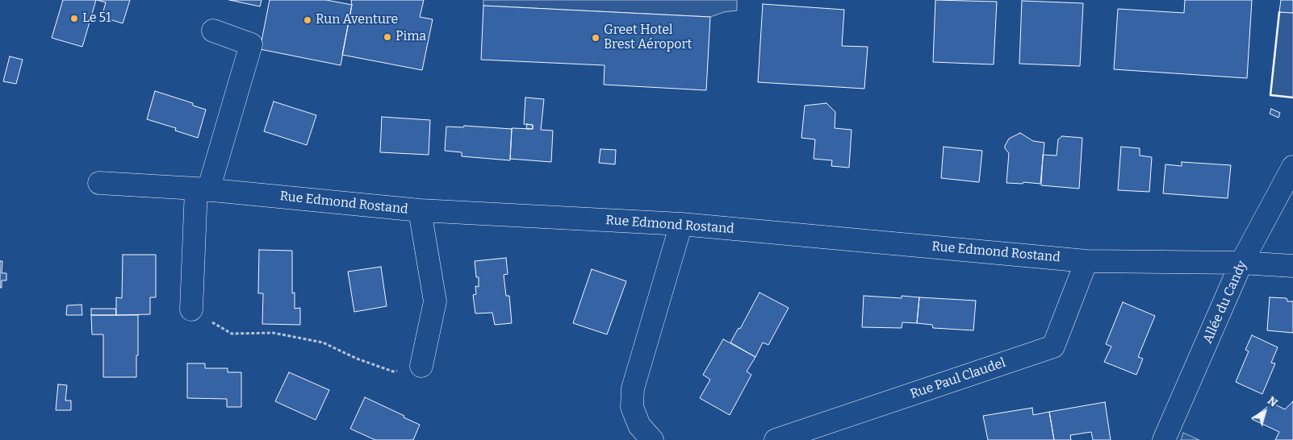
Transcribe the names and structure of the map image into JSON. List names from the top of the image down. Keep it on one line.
{"streets":{"street":["Rue Edmond Rostand","Allée du Candy","Rue Paul Claudel"]},"crossings":[["Rue Edmond Rostand","Allée du Candy"],["Rue Edmond Rostand","Rue Paul Claudel"]],"places":["Le 51","Run Aventure","Pima","Greet Hotel Brest Aéroport"],"north":"top right"}
